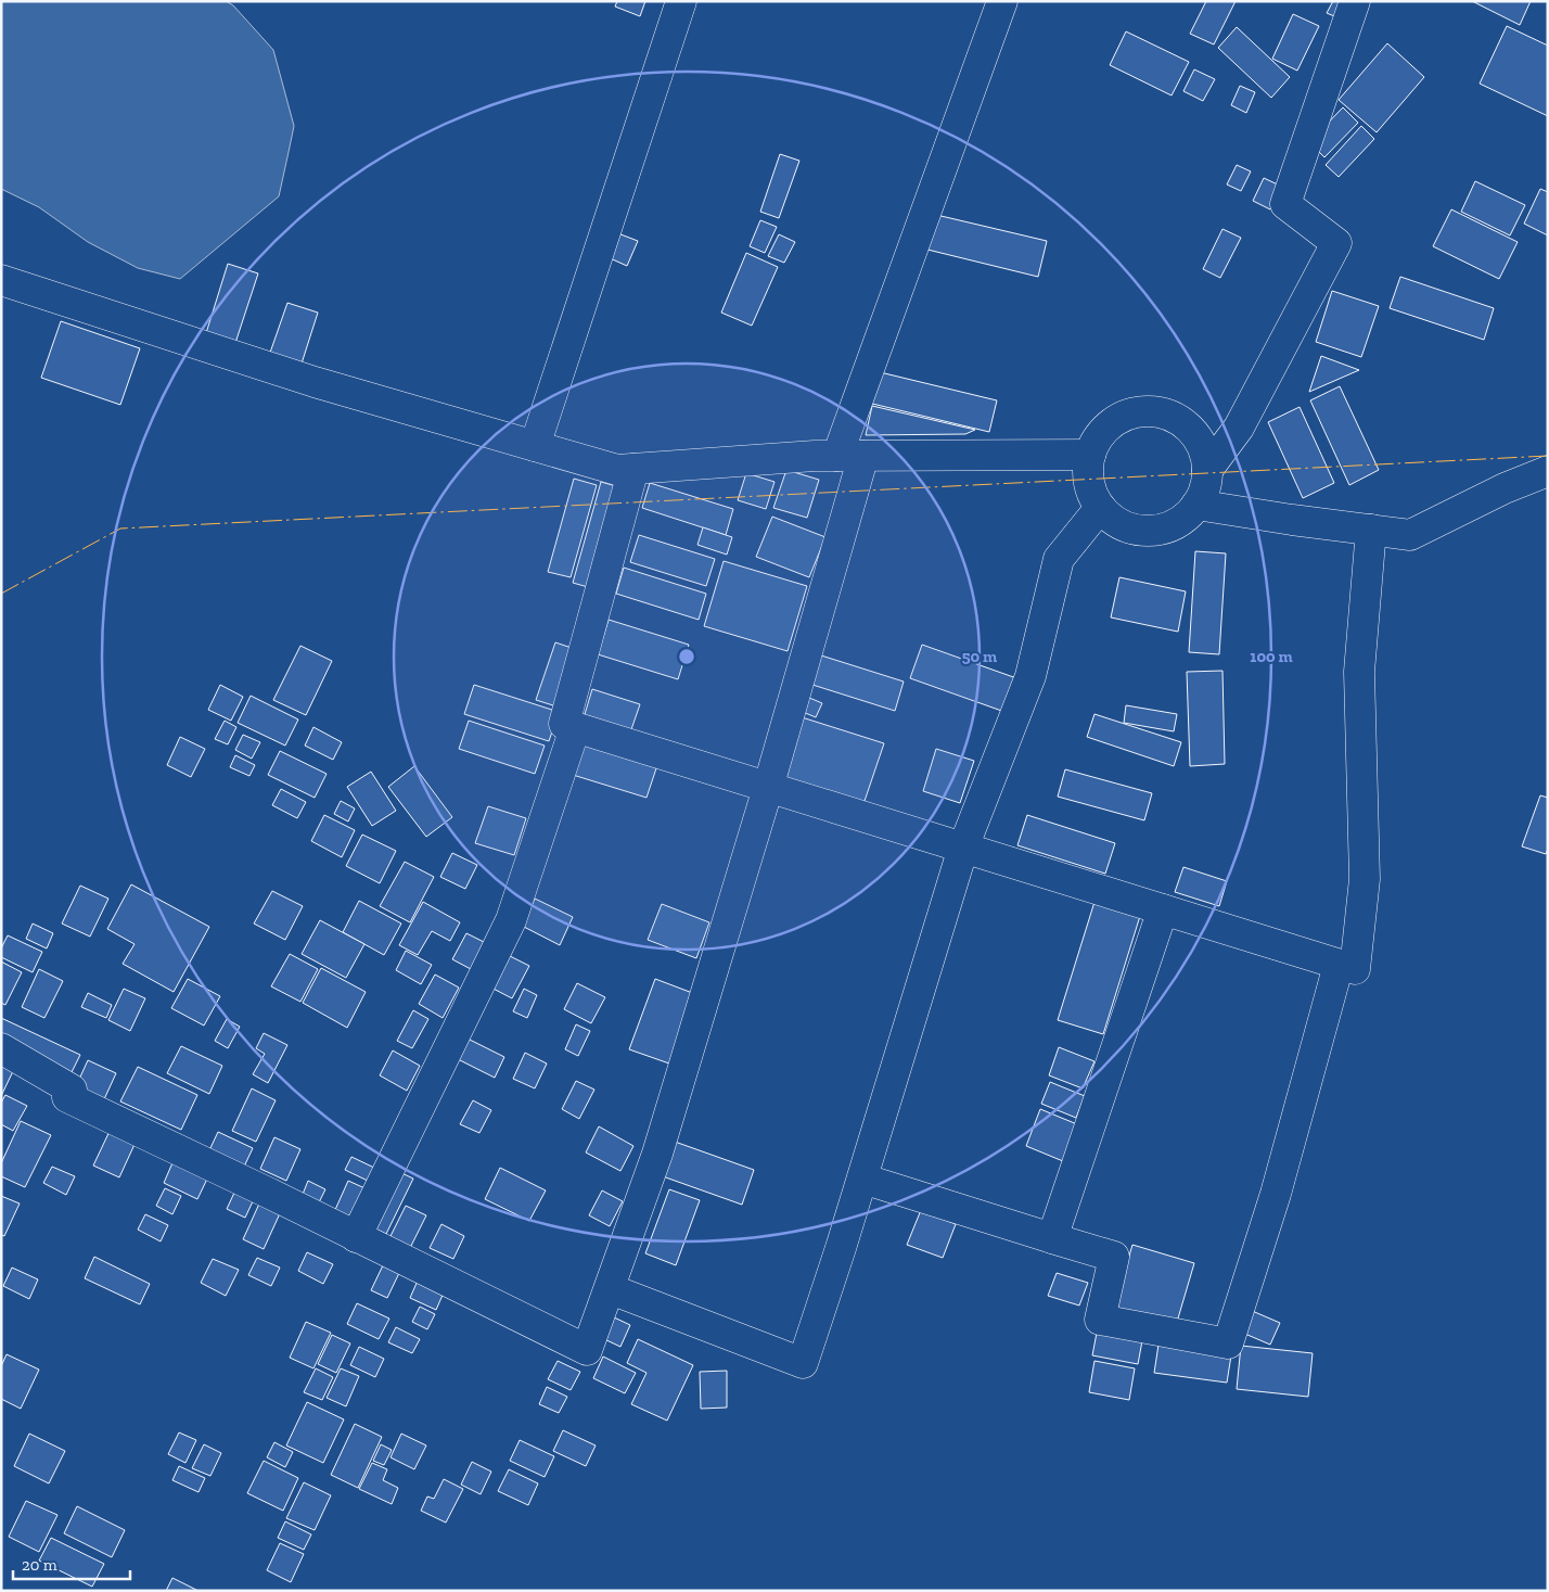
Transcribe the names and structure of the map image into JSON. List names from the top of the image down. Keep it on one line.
{"scale_bar":"20 m","rings":["50 m","100 m"]}
